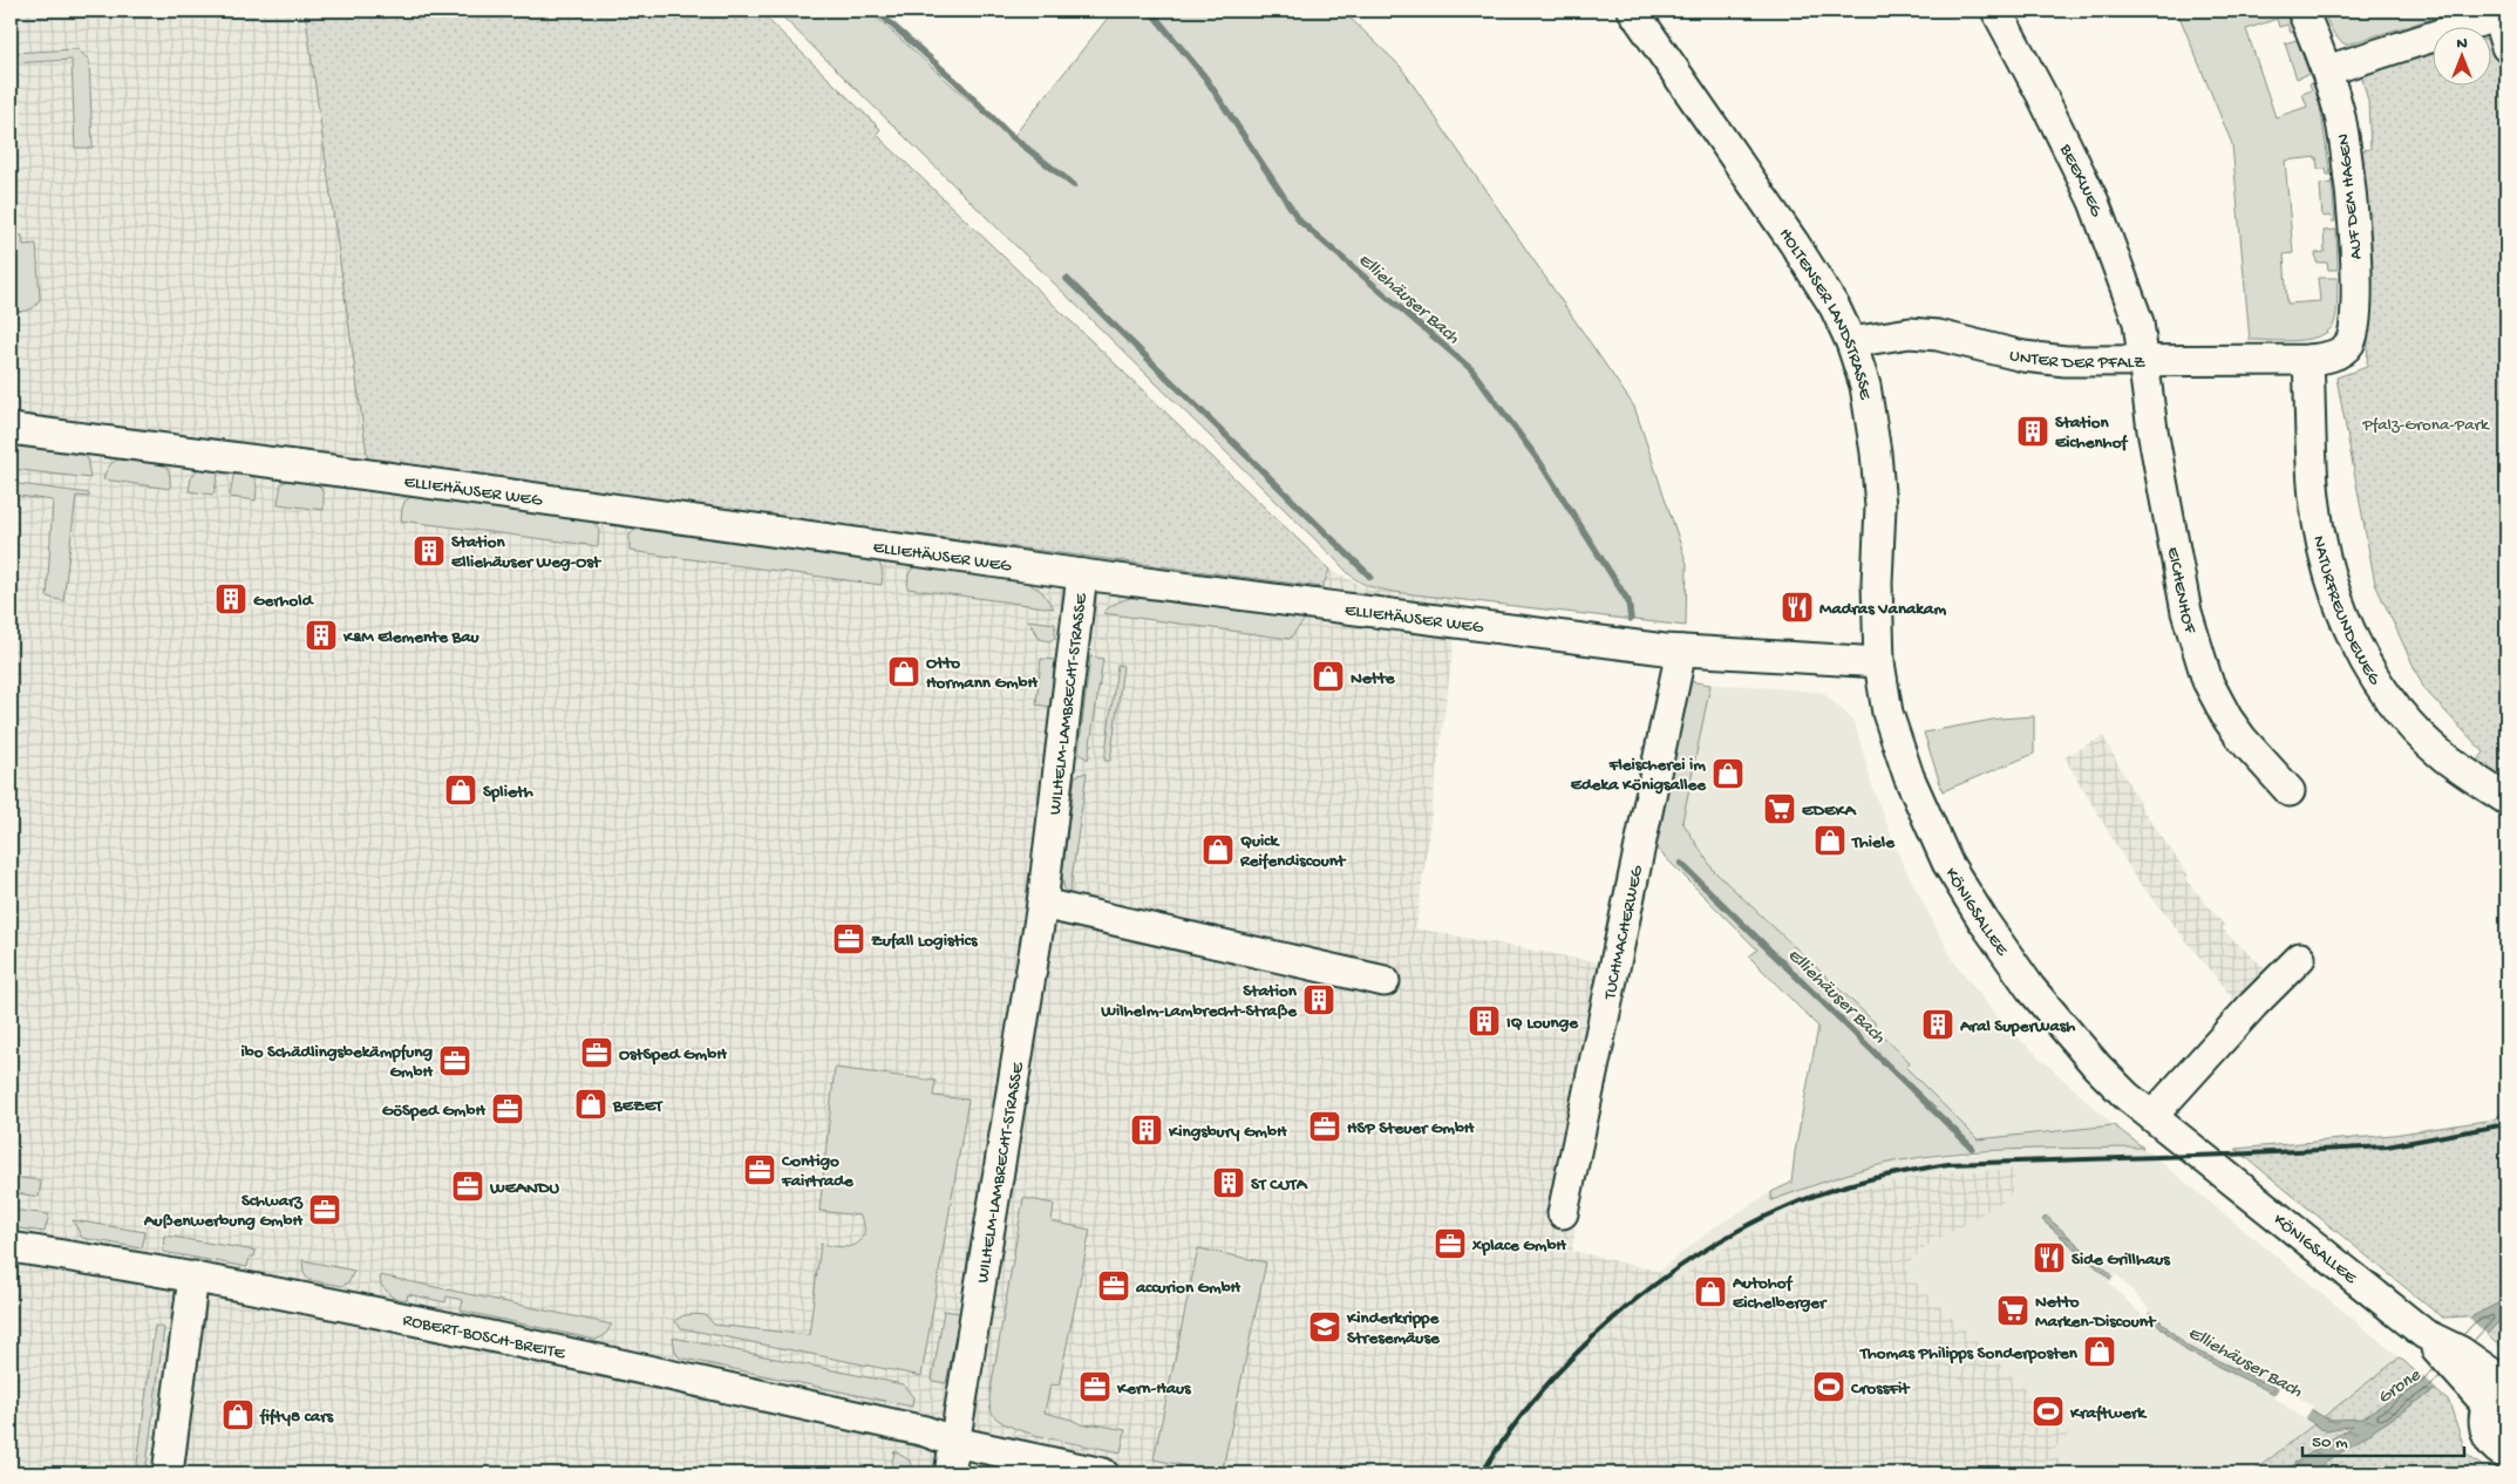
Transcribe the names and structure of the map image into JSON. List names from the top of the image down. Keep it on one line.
{"streets":{"street":["BEEKWEG","AUF DEM HAGEN","HOLTENSER LANDSTRASSE","UNTER DER PFALZ","ELLIEHÄUSER WEG","EICHENHOF","NATURFREUNDEWEG","WILHELM-LAMBRECHT-STRASSE","KÖNIGSALLEE","TUCHMACHERWEG","ROBERT-BOSCH-BREITE"]},"crossings":[["BEEKWEG","UNTER DER PFALZ"],["BEEKWEG","EICHENHOF"],["AUF DEM HAGEN","UNTER DER PFALZ"],["AUF DEM HAGEN","NATURFREUNDEWEG"],["HOLTENSER LANDSTRASSE","UNTER DER PFALZ"],["HOLTENSER LANDSTRASSE","ELLIEHÄUSER WEG"],["HOLTENSER LANDSTRASSE","KÖNIGSALLEE"],["UNTER DER PFALZ","EICHENHOF"],["UNTER DER PFALZ","NATURFREUNDEWEG"],["ELLIEHÄUSER WEG","WILHELM-LAMBRECHT-STRASSE"],["ELLIEHÄUSER WEG","KÖNIGSALLEE"],["ELLIEHÄUSER WEG","TUCHMACHERWEG"],["WILHELM-LAMBRECHT-STRASSE","ROBERT-BOSCH-BREITE"]],"water":["Elliehäuser Bach","Grone"],"parks":["Pfalz-Grona-Park"],"places":{"building":["Station Eichenhof","Station Elliehäuser Weg-Ost","Gerhold","K&M Elemente Bau","Station Wilhelm-Lambrecht-Straße","IQ Lounge","Aral SuperWash","Kingsbury GmbH","ST CUTA"],"restaurant":["Madras Vanakam","Side Grillhaus"],"shop":["Otto Hormann GmbH","Nette","Fleischerei im Edeka Königsallee","Splieth","Thiele","Quick Reifendiscount","BEZET","Autohof Eichelberger","Thomas Philipps Sonderposten","fifty8 cars"],"supermarket":["EDEKA","Netto Marken-Discount"],"office":["Zufall Logistics","OstSped GmbH","ibo Schädlingsbekämpfung GmbH","GöSped GmbH","HSP Steuer GmbH","Contigo Fairtrade","WEANDU","Schwarz Außenwerbung GmbH","xplace GmbH","accurion GmbH","Kern-Haus"],"school or university":["Kinderkrippe Stresemäuse"],"sports":["CrossFit","Kraftwerk"]},"scale_bar":"50 m","north":"top"}
